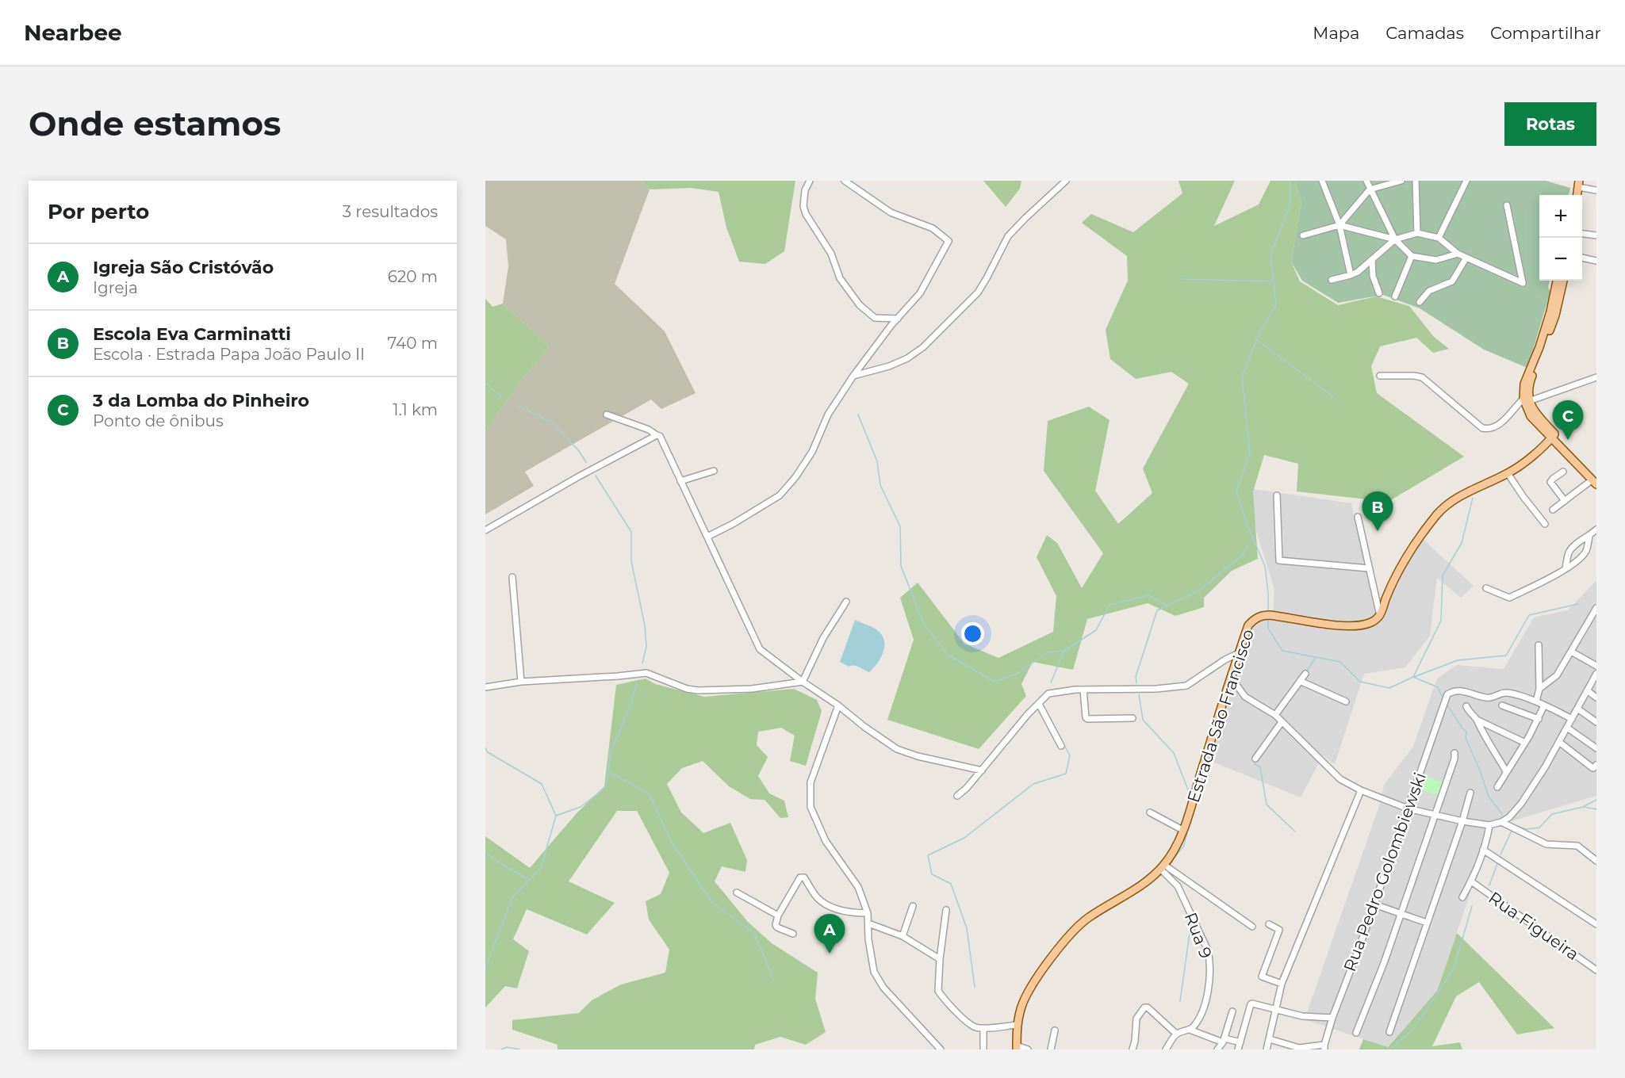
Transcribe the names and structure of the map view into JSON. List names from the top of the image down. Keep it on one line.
{"streets":{"main road":["Estrada São Francisco"],"street":["Rua Pedro Golombiewski","Rua Figueira","Rua 9"]},"crossings":[["Estrada São Francisco","Rua 9"]],"page":{"header":"Nearbee","nav":["Mapa","Camadas","Compartilhar"],"buttons":"Rotas","title":"Onde estamos","heading":["Por perto","3 resultados"],"map_buttons":["+","−"],"list":[{"mark":"A","name":"Igreja São Cristóvão","note":"Igreja","value":"620 m"},{"mark":"B","name":"Escola Eva Carminatti","note":"Escola · Estrada Papa João Paulo II","value":"740 m"},{"mark":"C","name":"3 da Lomba do Pinheiro","note":"Ponto de ônibus","value":"1.1 km"}],"pins":["C","B","A"]}}
